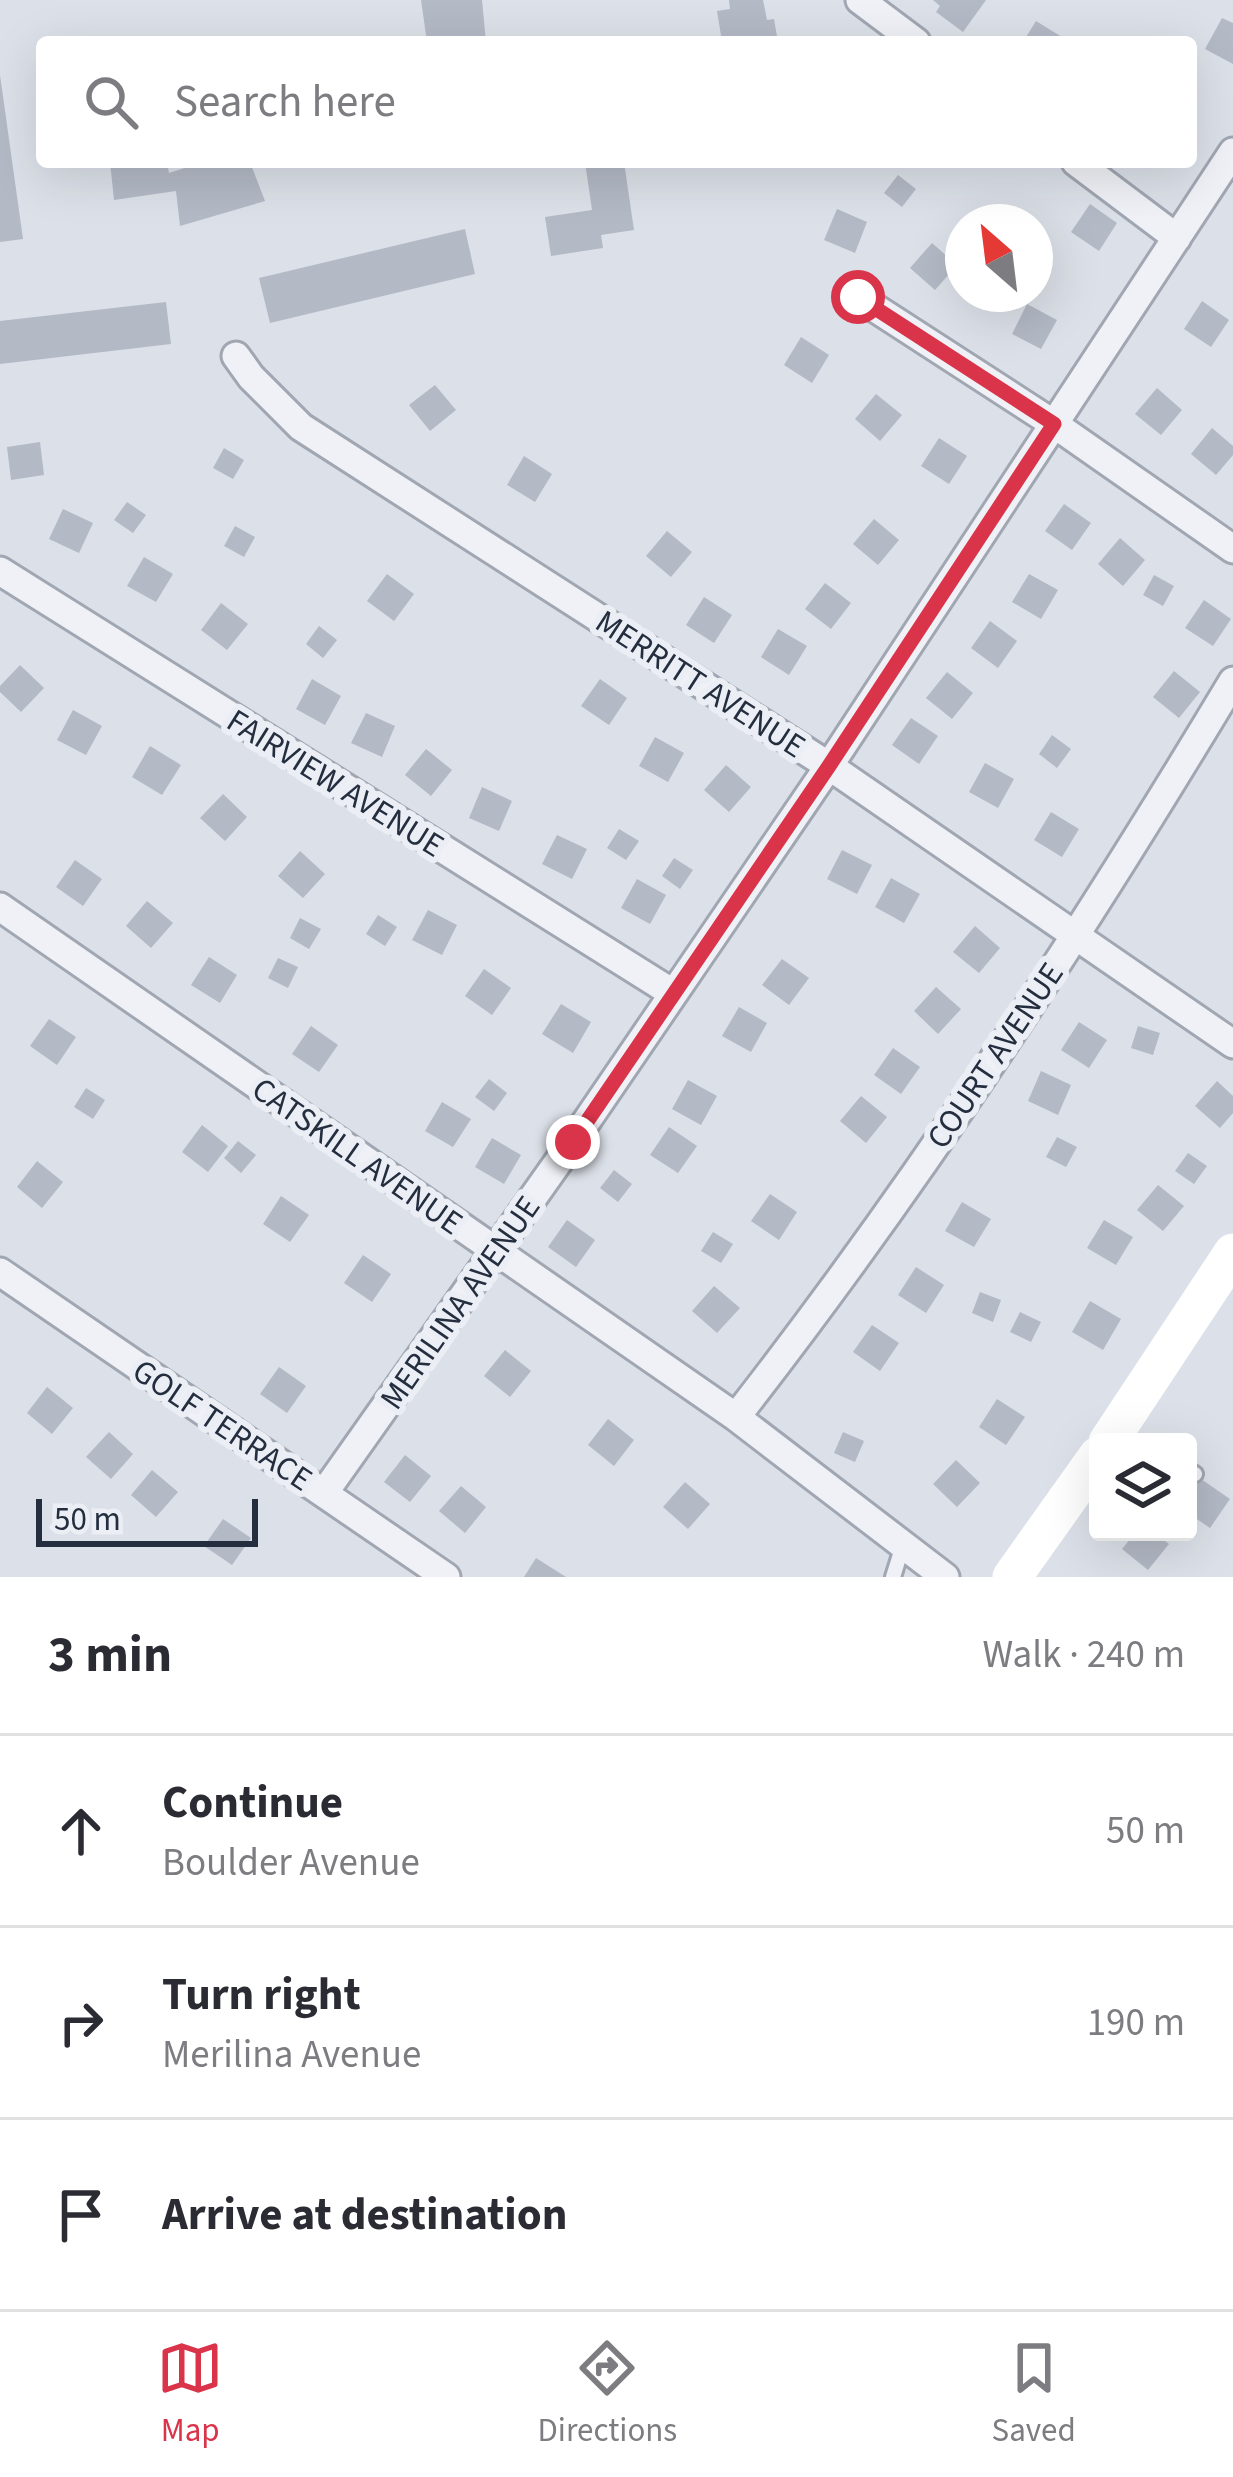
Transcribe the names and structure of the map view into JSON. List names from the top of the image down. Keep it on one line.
{"streets":{"street":["MERRITT AVENUE","FAIRVIEW AVENUE","COURT AVENUE","CATSKILL AVENUE","MERILINA AVENUE","GOLF TERRACE"]},"crossings":[["MERRITT AVENUE","COURT AVENUE"],["MERRITT AVENUE","MERILINA AVENUE"],["FAIRVIEW AVENUE","MERILINA AVENUE"],["COURT AVENUE","CATSKILL AVENUE"],["CATSKILL AVENUE","MERILINA AVENUE"],["MERILINA AVENUE","GOLF TERRACE"]],"scale_bar":"50 m","north":"top left","page":{"search":"Search here","scale":"50 m","heading":["3 min","Walk · 240 m"],"list":[["Continue","Boulder Avenue","50 m"],["Turn right","Merilina Avenue","190 m"],"Arrive at destination"],"nav":["Map","Directions","Saved"]}}
